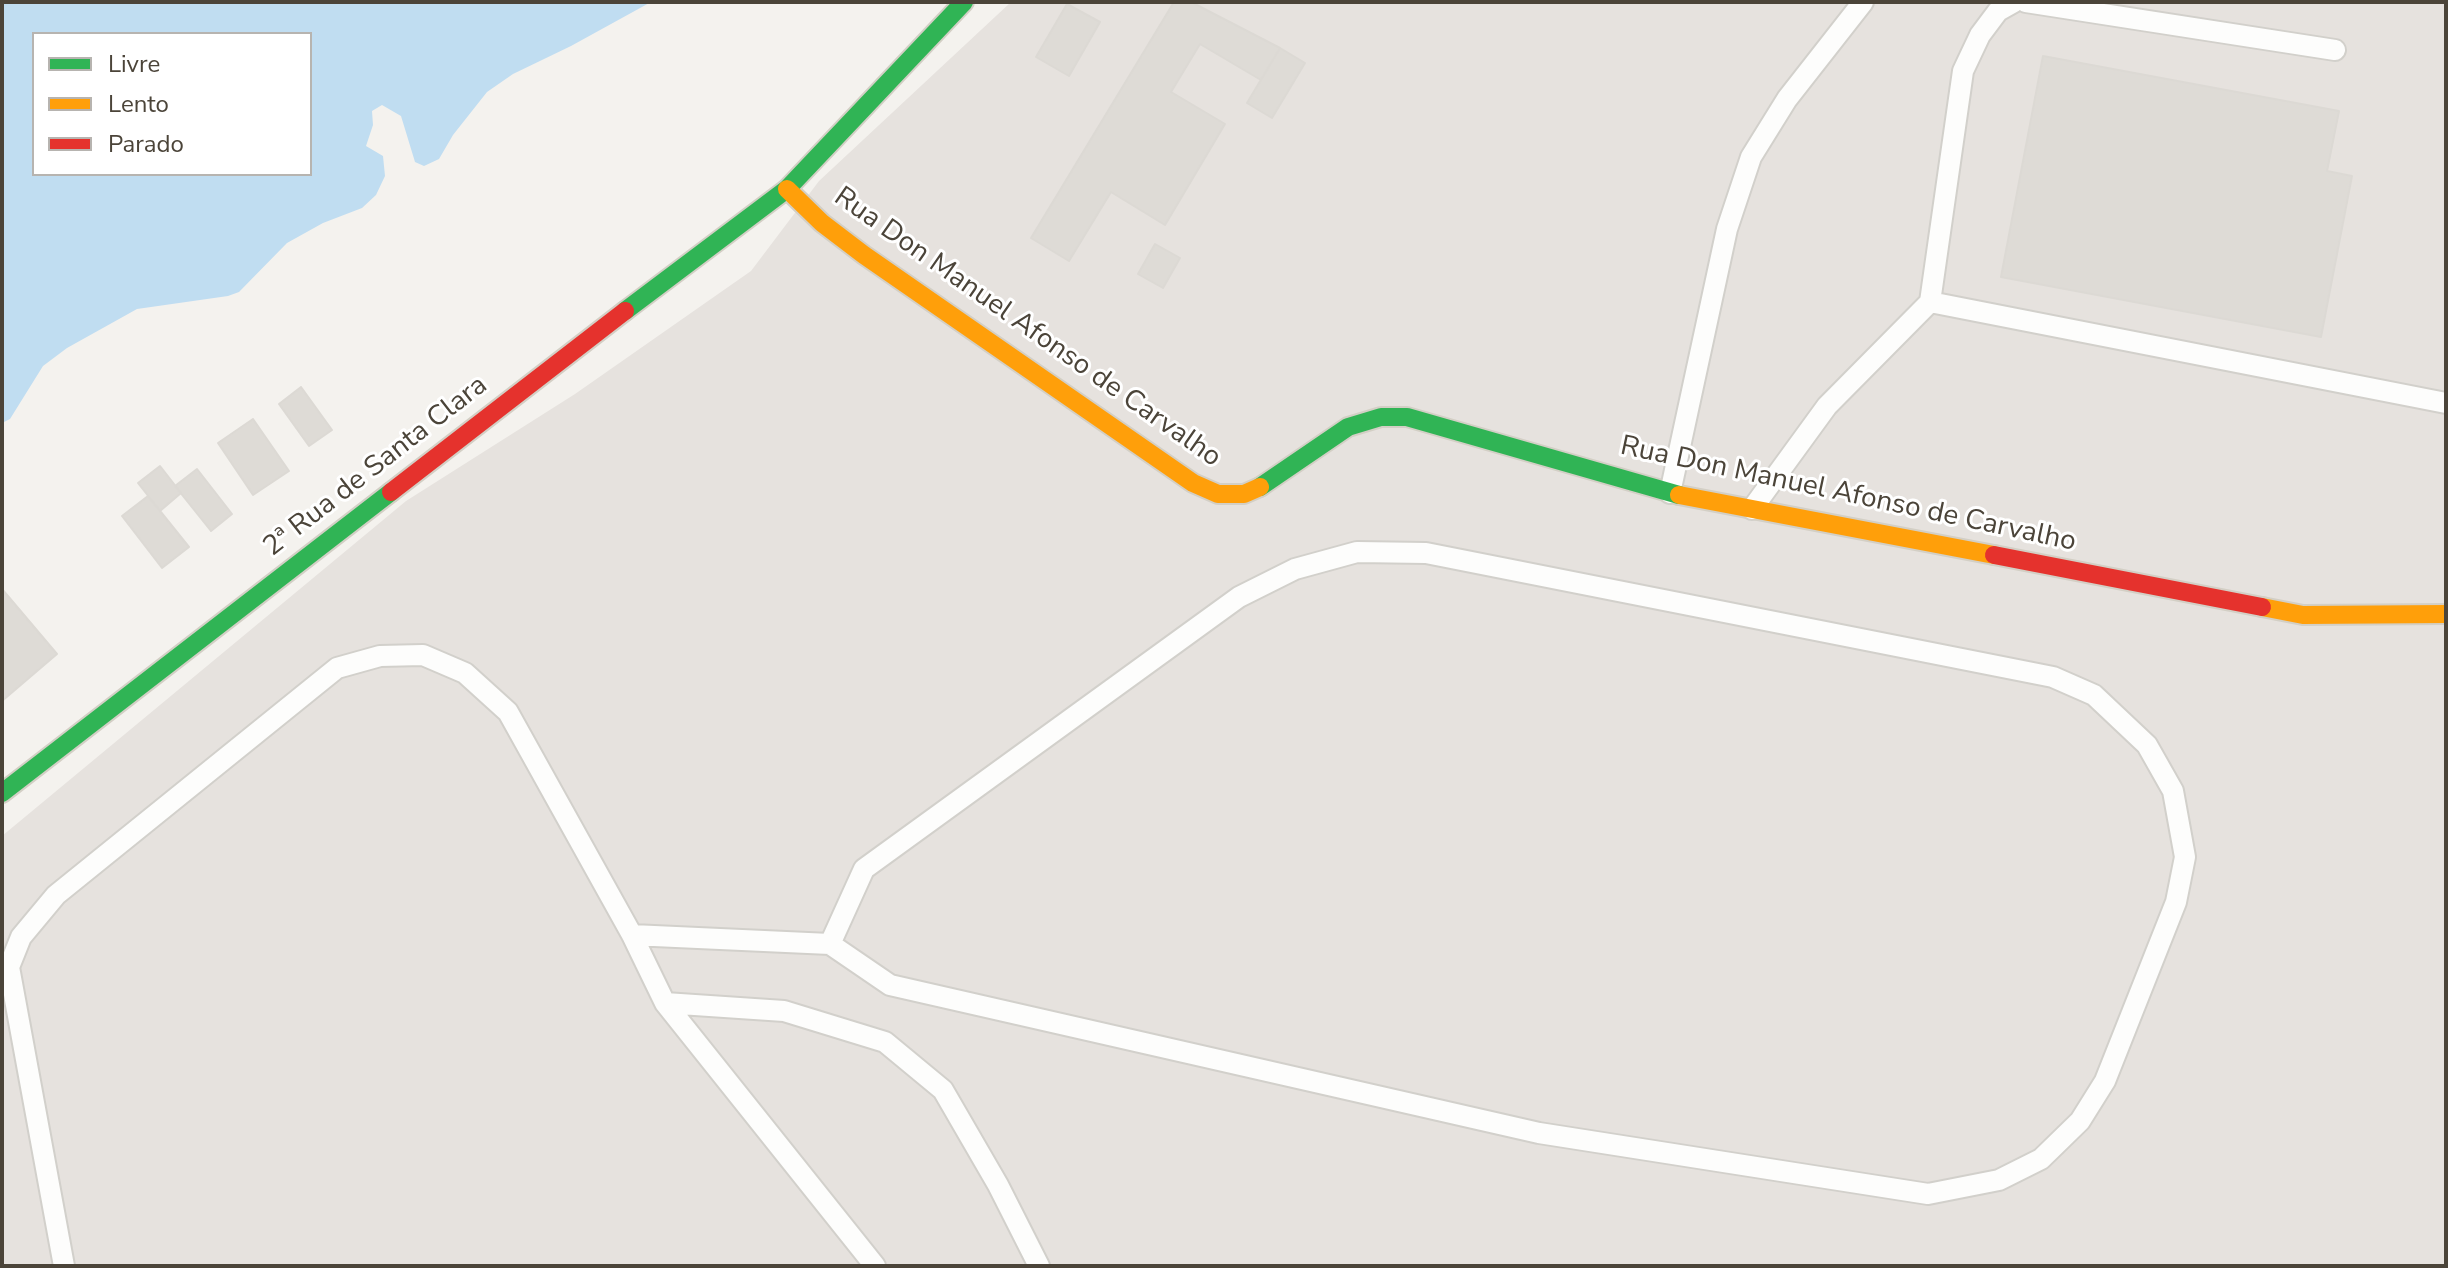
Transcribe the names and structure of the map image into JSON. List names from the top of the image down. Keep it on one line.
{"streets":{"street":["Rua Don Manuel Afonso de Carvalho","2ª Rua de Santa Clara"]},"crossings":[["Rua Don Manuel Afonso de Carvalho","2ª Rua de Santa Clara"]],"legend":["Livre","Lento","Parado"]}
